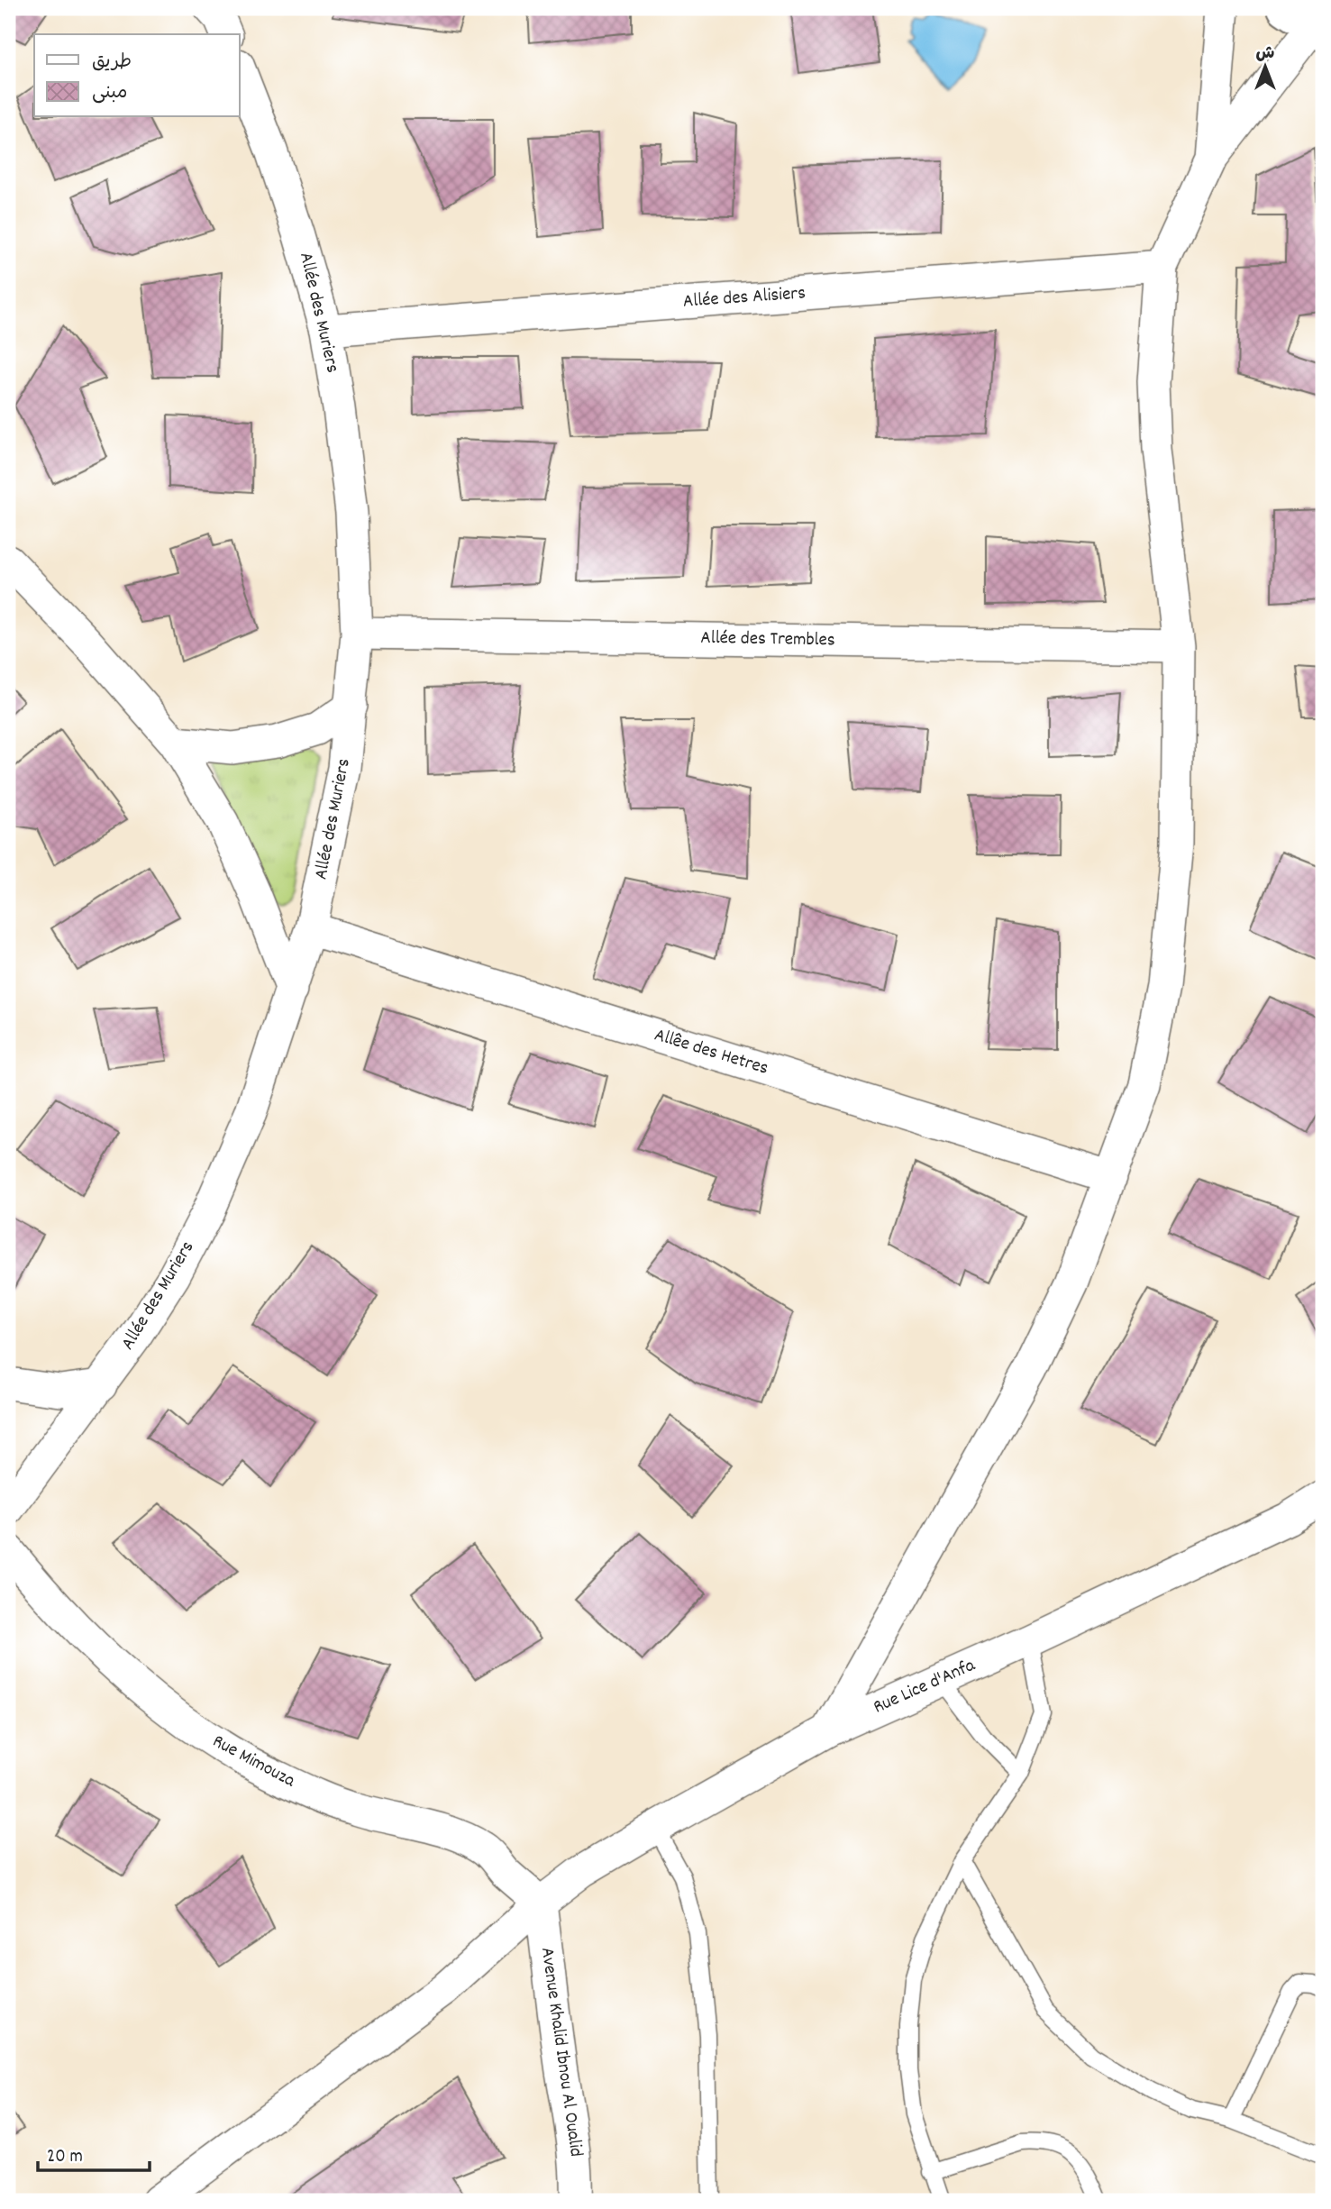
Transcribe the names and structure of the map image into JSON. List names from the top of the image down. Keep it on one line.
{"streets":{"street":["Allée des Alisiers","Allée des Muriers","Allée des Trembles","Allêe des Hetres","Rue Lice d'Anfa","Rue Mimouza","Avenue Khalid Ibnou Al Oualid"]},"crossings":[["Allée des Alisiers","Allée des Muriers"],["Allée des Muriers","Allée des Trembles"],["Allée des Muriers","Allêe des Hetres"],["Rue Lice d'Anfa","Rue Mimouza"],["Rue Lice d'Anfa","Avenue Khalid Ibnou Al Oualid"],["Rue Mimouza","Avenue Khalid Ibnou Al Oualid"]],"legend":["طريق","مبنى"],"scale_bar":"20 m","north":"top"}
